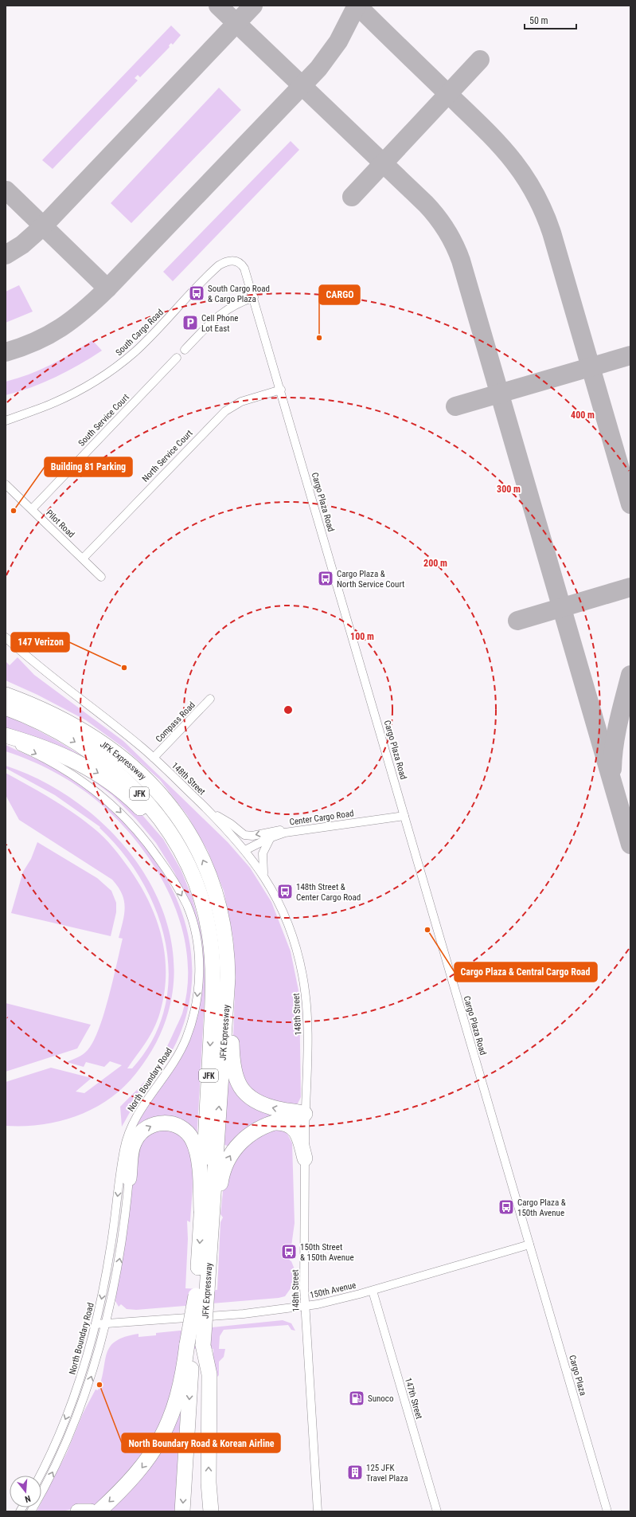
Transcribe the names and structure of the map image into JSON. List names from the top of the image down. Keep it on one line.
{"streets":{"highway":["JFK Expressway","JFK"],"street":["South Cargo Road","South Service Court","North Service Court","Cargo Plaza Road","Pilot Road","Compass Road","148th Street","Center Cargo Road","North Boundary Road","150th Avenue","Cargo Plaza","147th Street"]},"crossings":[["South Cargo Road","Cargo Plaza Road"],["South Service Court","Pilot Road"],["North Service Court","Cargo Plaza Road"],["North Service Court","Pilot Road"],["Cargo Plaza Road","Center Cargo Road"],["Cargo Plaza Road","150th Avenue"],["Cargo Plaza Road","Cargo Plaza"],["Compass Road","148th Street"],["148th Street","Center Cargo Road"],["148th Street","150th Avenue"],["North Boundary Road","150th Avenue"],["150th Avenue","Cargo Plaza"],["150th Avenue","147th Street"]],"places":{"bus stop":["South Cargo Road & Cargo Plaza","Cargo Plaza & North Service Court","148th Street & Center Cargo Road","Cargo Plaza & 150th Avenue","150th Street & 150th Avenue"],"parking":["Cell Phone Lot East"],"other":["CARGO","Building 81 Parking","147 Verizon","Cargo Plaza & Central Cargo Road","North Boundary Road & Korean Airline"],"fuel station":["Sunoco"],"building":["125 JFK Travel Plaza"]},"scale_bar":"50 m","north":"bottom","rings":["400 m","300 m","200 m","100 m"]}
